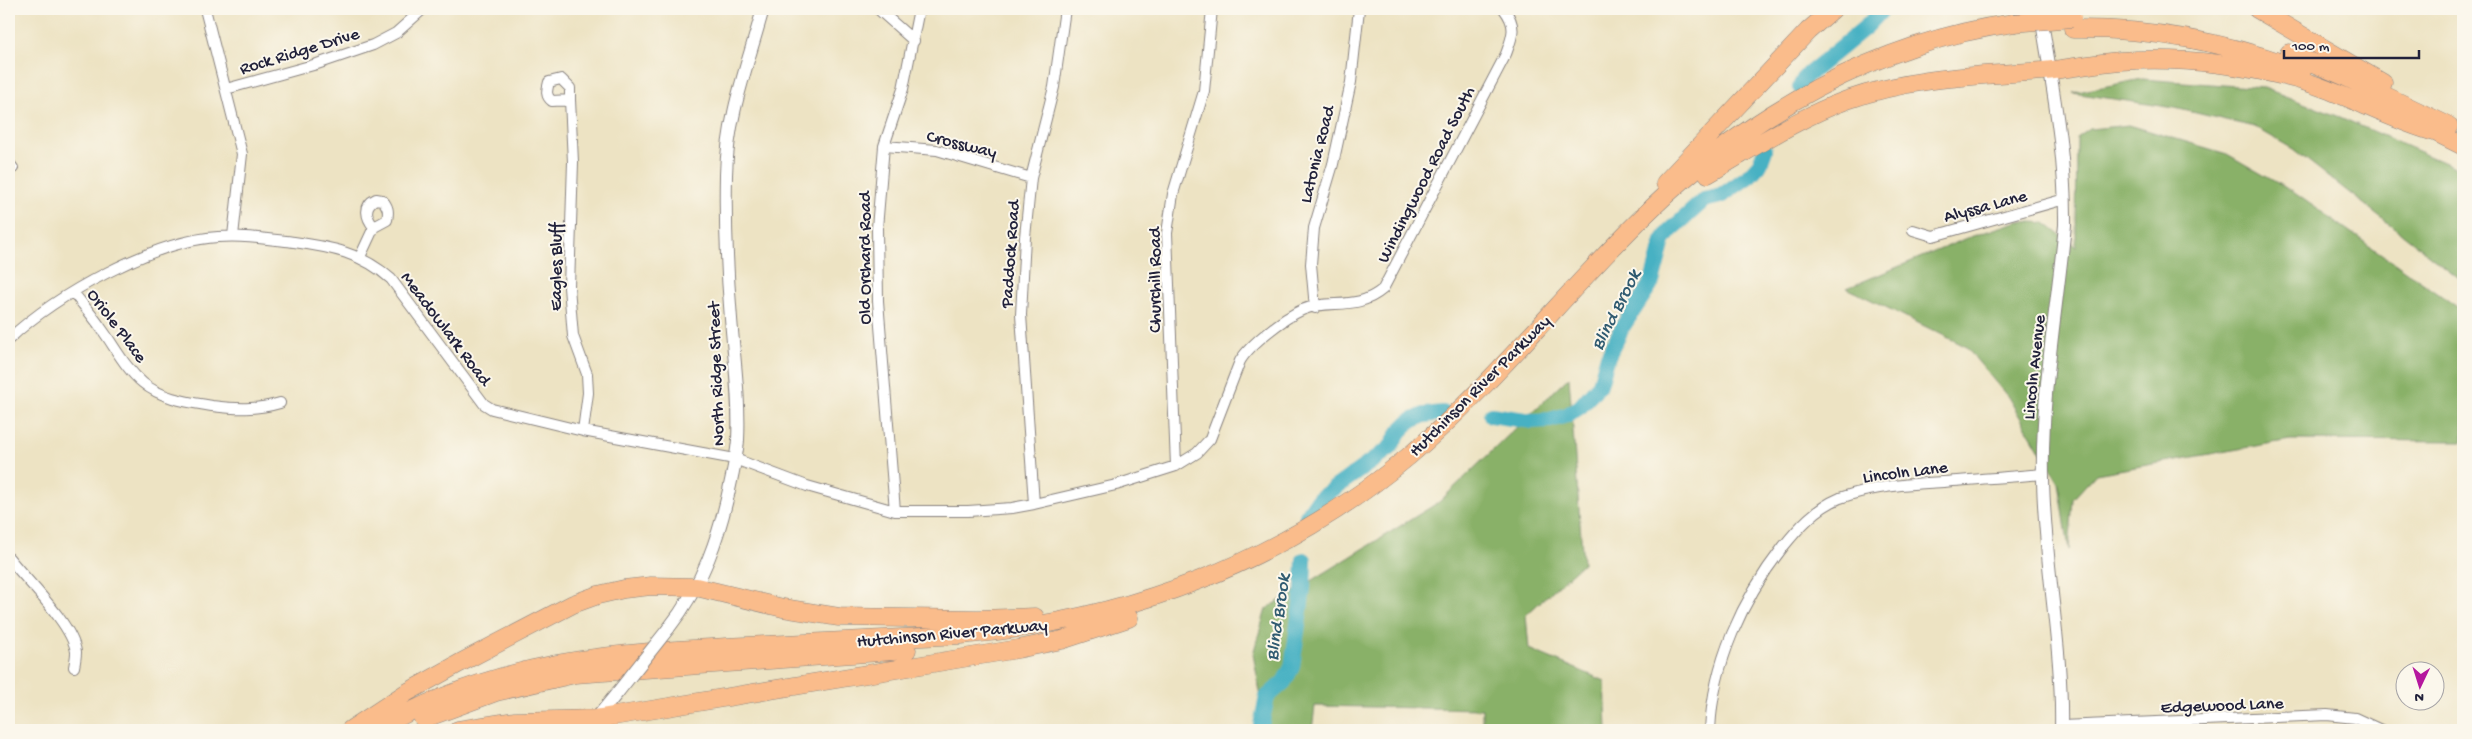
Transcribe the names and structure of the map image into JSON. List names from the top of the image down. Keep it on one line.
{"streets":{"highway":["Hutchinson River Parkway"],"street":["Rock Ridge Drive","Crossway","Latonia Road","Windingwood Road South","Alyssa Lane","Paddock Road","Old Orchard Road","Eagles Bluff","Churchill Road","Oriole Place","Meadowlark Road","Lincoln Avenue","North Ridge Street","Lincoln Lane","Edgewood Lane"]},"crossings":[["Crossway","Paddock Road"],["Crossway","Old Orchard Road"],["Latonia Road","Windingwood Road South"],["Windingwood Road South","Paddock Road"],["Windingwood Road South","Churchill Road"],["Windingwood Road South","Meadowlark Road"],["Alyssa Lane","Lincoln Avenue"],["Paddock Road","Meadowlark Road"],["Old Orchard Road","Meadowlark Road"],["Eagles Bluff","Meadowlark Road"],["Oriole Place","Meadowlark Road"],["Meadowlark Road","North Ridge Street"],["Lincoln Avenue","Lincoln Lane"],["Lincoln Avenue","Edgewood Lane"]],"water":["Blind Brook"],"scale_bar":"100 m","north":"bottom"}
